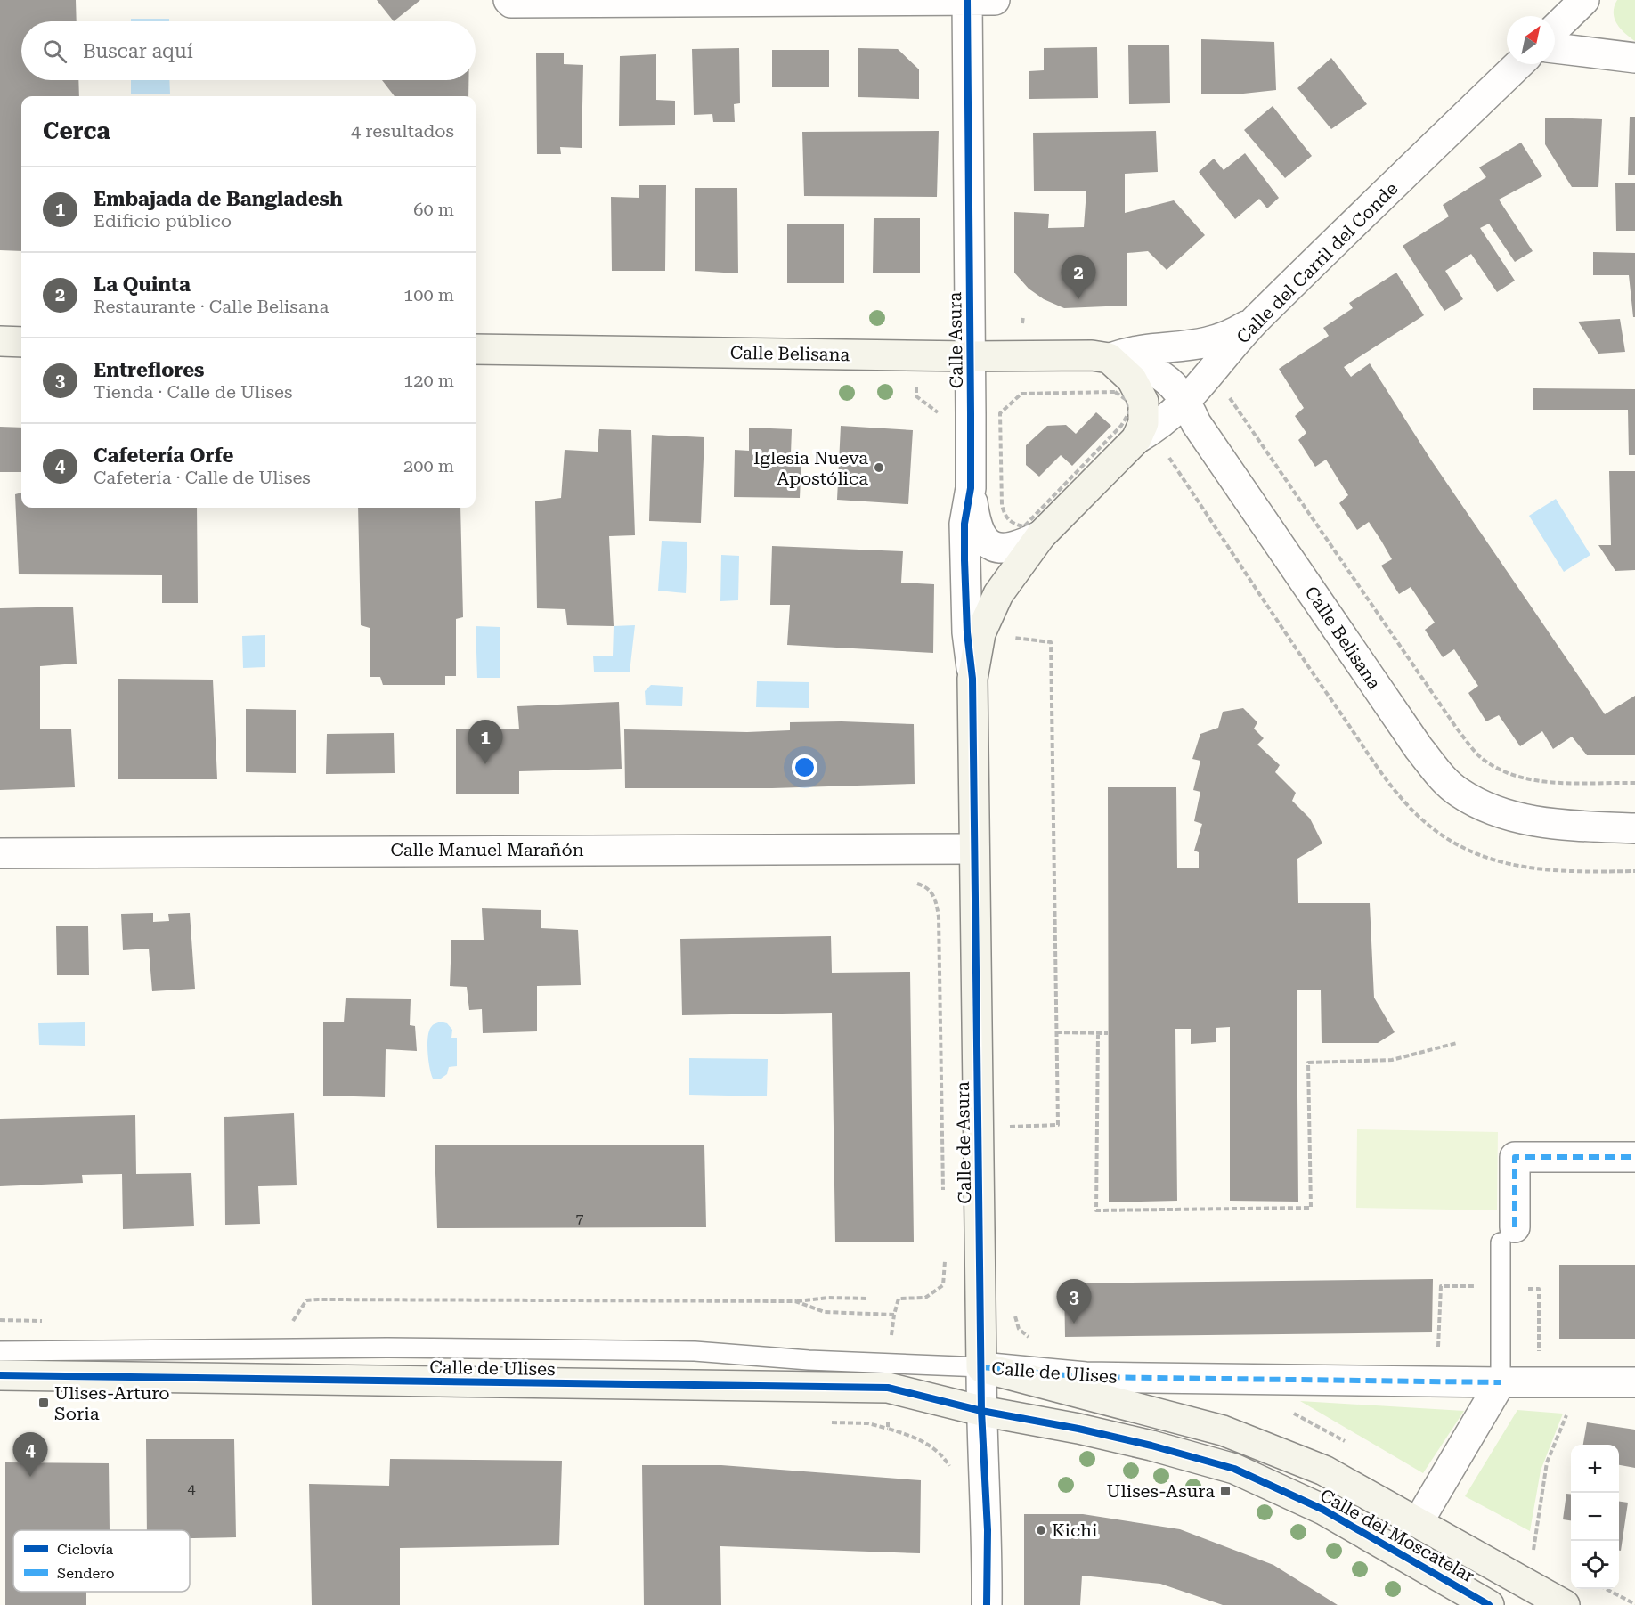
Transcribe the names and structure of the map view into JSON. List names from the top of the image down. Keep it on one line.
{"streets":{"street":["Calle del Carril del Conde","Calle Asura","Calle Belisana","Calle Manuel Marañón","Calle de Asura","Calle de Ulises","Calle del Moscatelar"]},"crossings":[["Calle del Carril del Conde","Calle Asura"],["Calle del Carril del Conde","Calle Belisana"],["Calle del Carril del Conde","Calle de Asura"],["Calle Asura","Calle Belisana"],["Calle Asura","Calle de Asura"],["Calle Manuel Marañón","Calle de Asura"],["Calle de Asura","Calle de Ulises"],["Calle de Asura","Calle del Moscatelar"],["Calle de Ulises","Calle del Moscatelar"]],"places":{"other":["Iglesia Nueva Apostólica","Kichi"],"transit":["Ulises-Arturo Soria","Ulises-Asura"]},"house_numbers":["7","4"],"legend":["Ciclovía","Sendero"],"north":"top right","page":{"search":"Buscar aquí","heading":["Cerca","4 resultados"],"list":[{"mark":"1","name":"Embajada de Bangladesh","note":"Edificio público","value":"60 m"},{"mark":"2","name":"La Quinta","note":"Restaurante · Calle Belisana","value":"100 m"},{"mark":"3","name":"Entreflores","note":"Tienda · Calle de Ulises","value":"120 m"},{"mark":"4","name":"Cafetería Orfe","note":"Cafetería · Calle de Ulises","value":"200 m"}],"pins":["2","1","3","4"],"map_buttons":["+","−"]}}
